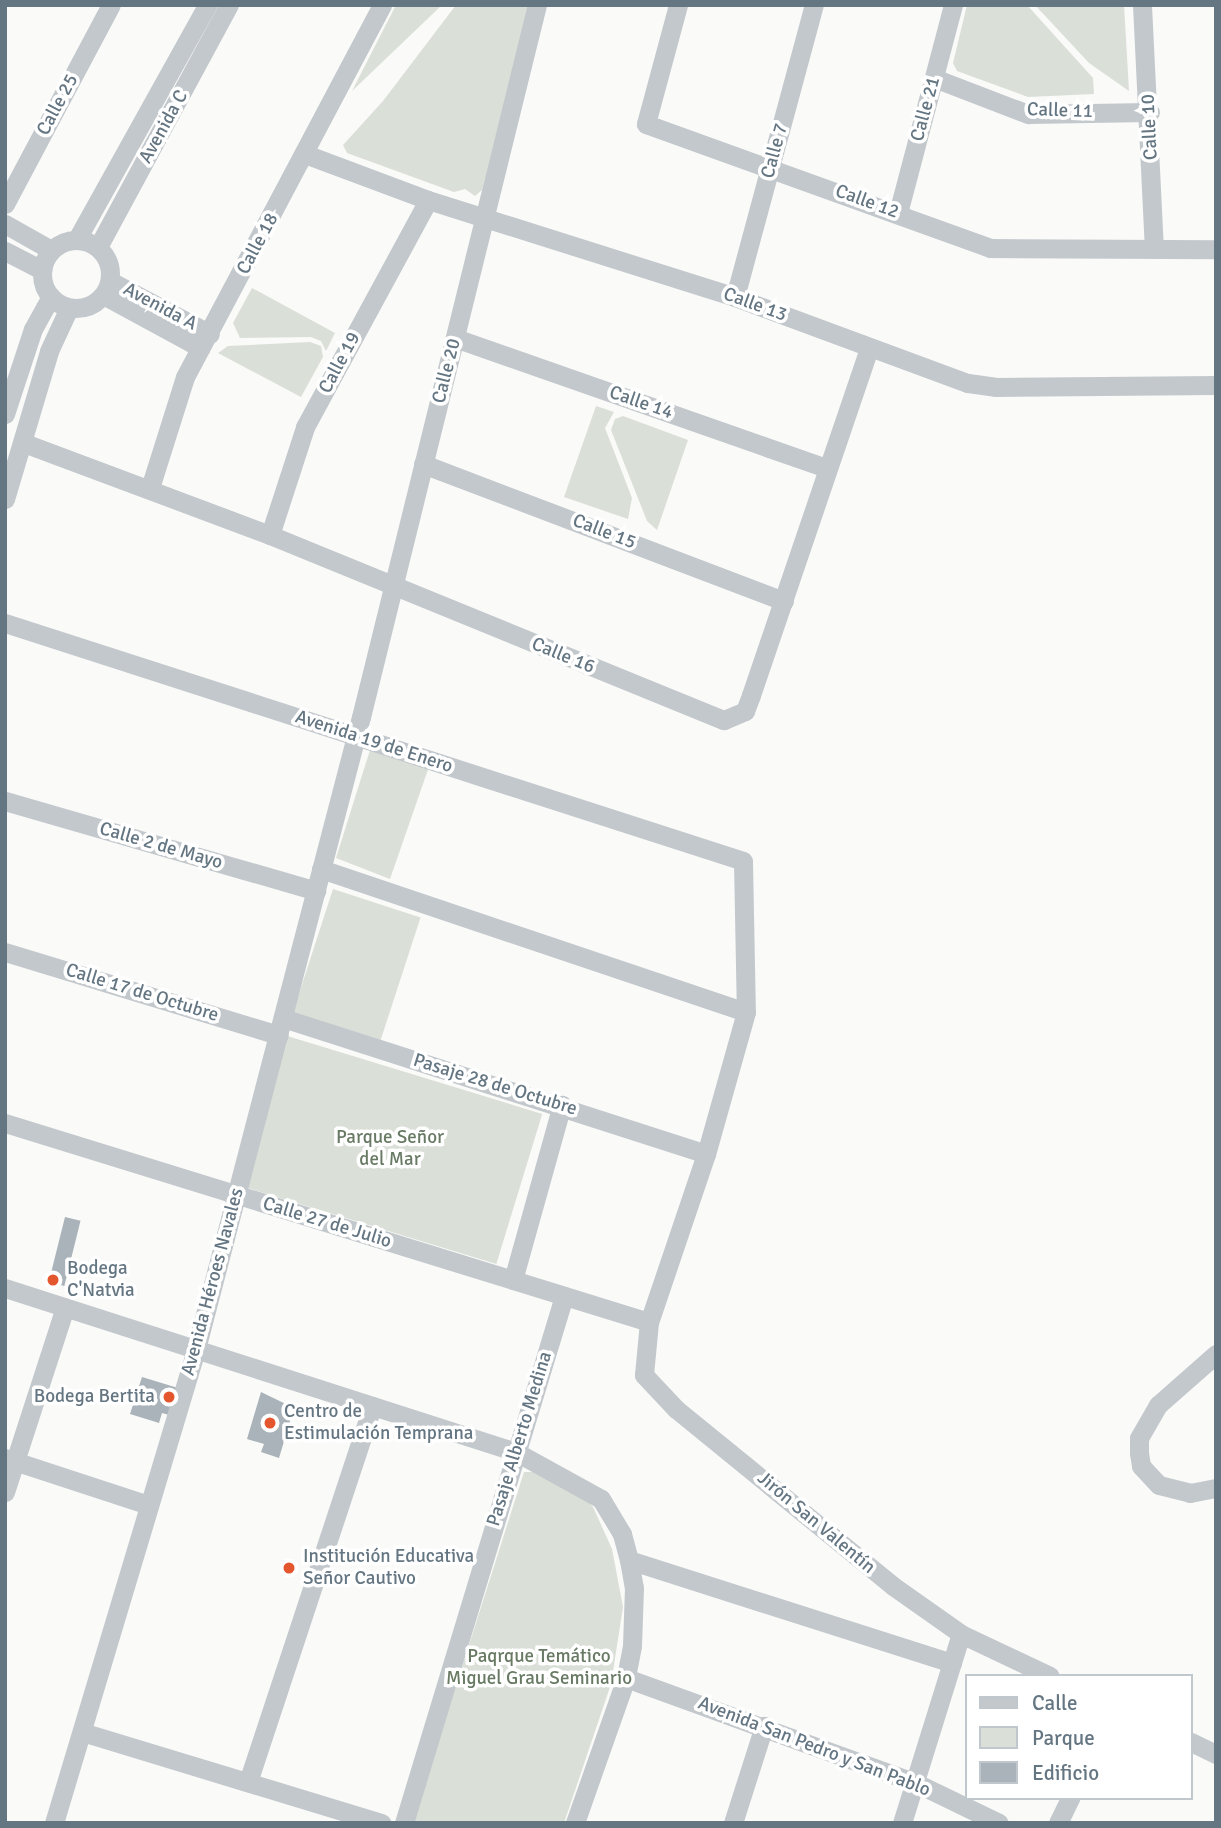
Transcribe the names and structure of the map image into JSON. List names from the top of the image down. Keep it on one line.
{"streets":{"street":["Calle 25","Calle 21","Calle 11","Avenida C","Calle 10","Calle 7","Calle 12","Calle 18","Calle 13","Avenida A","Calle 19","Calle 20","Calle 14","Calle 15","Calle 16","Avenida 19 de Enero","Calle 2 de Mayo","Calle 17 de Octubre","Pasaje 28 de Octubre","Calle 27 de Julio","Avenida Héroes Navales","Pasaje Alberto Medina","Jirón San Valentín","Avenida San Pedro y San Pablo"]},"crossings":[["Calle 21","Calle 11"],["Calle 21","Calle 12"],["Calle 11","Calle 10"],["Avenida C","Avenida A"],["Calle 10","Calle 12"],["Calle 7","Calle 12"],["Calle 7","Calle 13"],["Calle 18","Calle 13"],["Calle 18","Avenida A"],["Calle 18","Calle 16"],["Calle 13","Calle 19"],["Calle 13","Calle 20"],["Calle 13","Calle 16"],["Calle 19","Calle 16"],["Calle 20","Calle 14"],["Calle 20","Calle 15"],["Calle 20","Calle 16"],["Calle 20","Avenida 19 de Enero"],["Calle 20","Avenida Héroes Navales"],["Calle 14","Calle 16"],["Calle 15","Calle 16"],["Avenida 19 de Enero","Avenida Héroes Navales"],["Avenida 19 de Enero","Jirón San Valentín"],["Calle 2 de Mayo","Avenida Héroes Navales"],["Calle 17 de Octubre","Pasaje 28 de Octubre"],["Calle 17 de Octubre","Avenida Héroes Navales"],["Pasaje 28 de Octubre","Avenida Héroes Navales"],["Pasaje 28 de Octubre","Jirón San Valentín"],["Calle 27 de Julio","Avenida Héroes Navales"],["Calle 27 de Julio","Pasaje Alberto Medina"],["Calle 27 de Julio","Jirón San Valentín"]],"parks":["Parque Señor del Mar","Paqrque Temático Miguel Grau Seminario"],"places":["Bodega C'Natvia","Bodega Bertita","Centro de Estimulación Temprana","Institución Educativa Señor Cautivo"],"legend":["Calle","Parque","Edificio"]}
